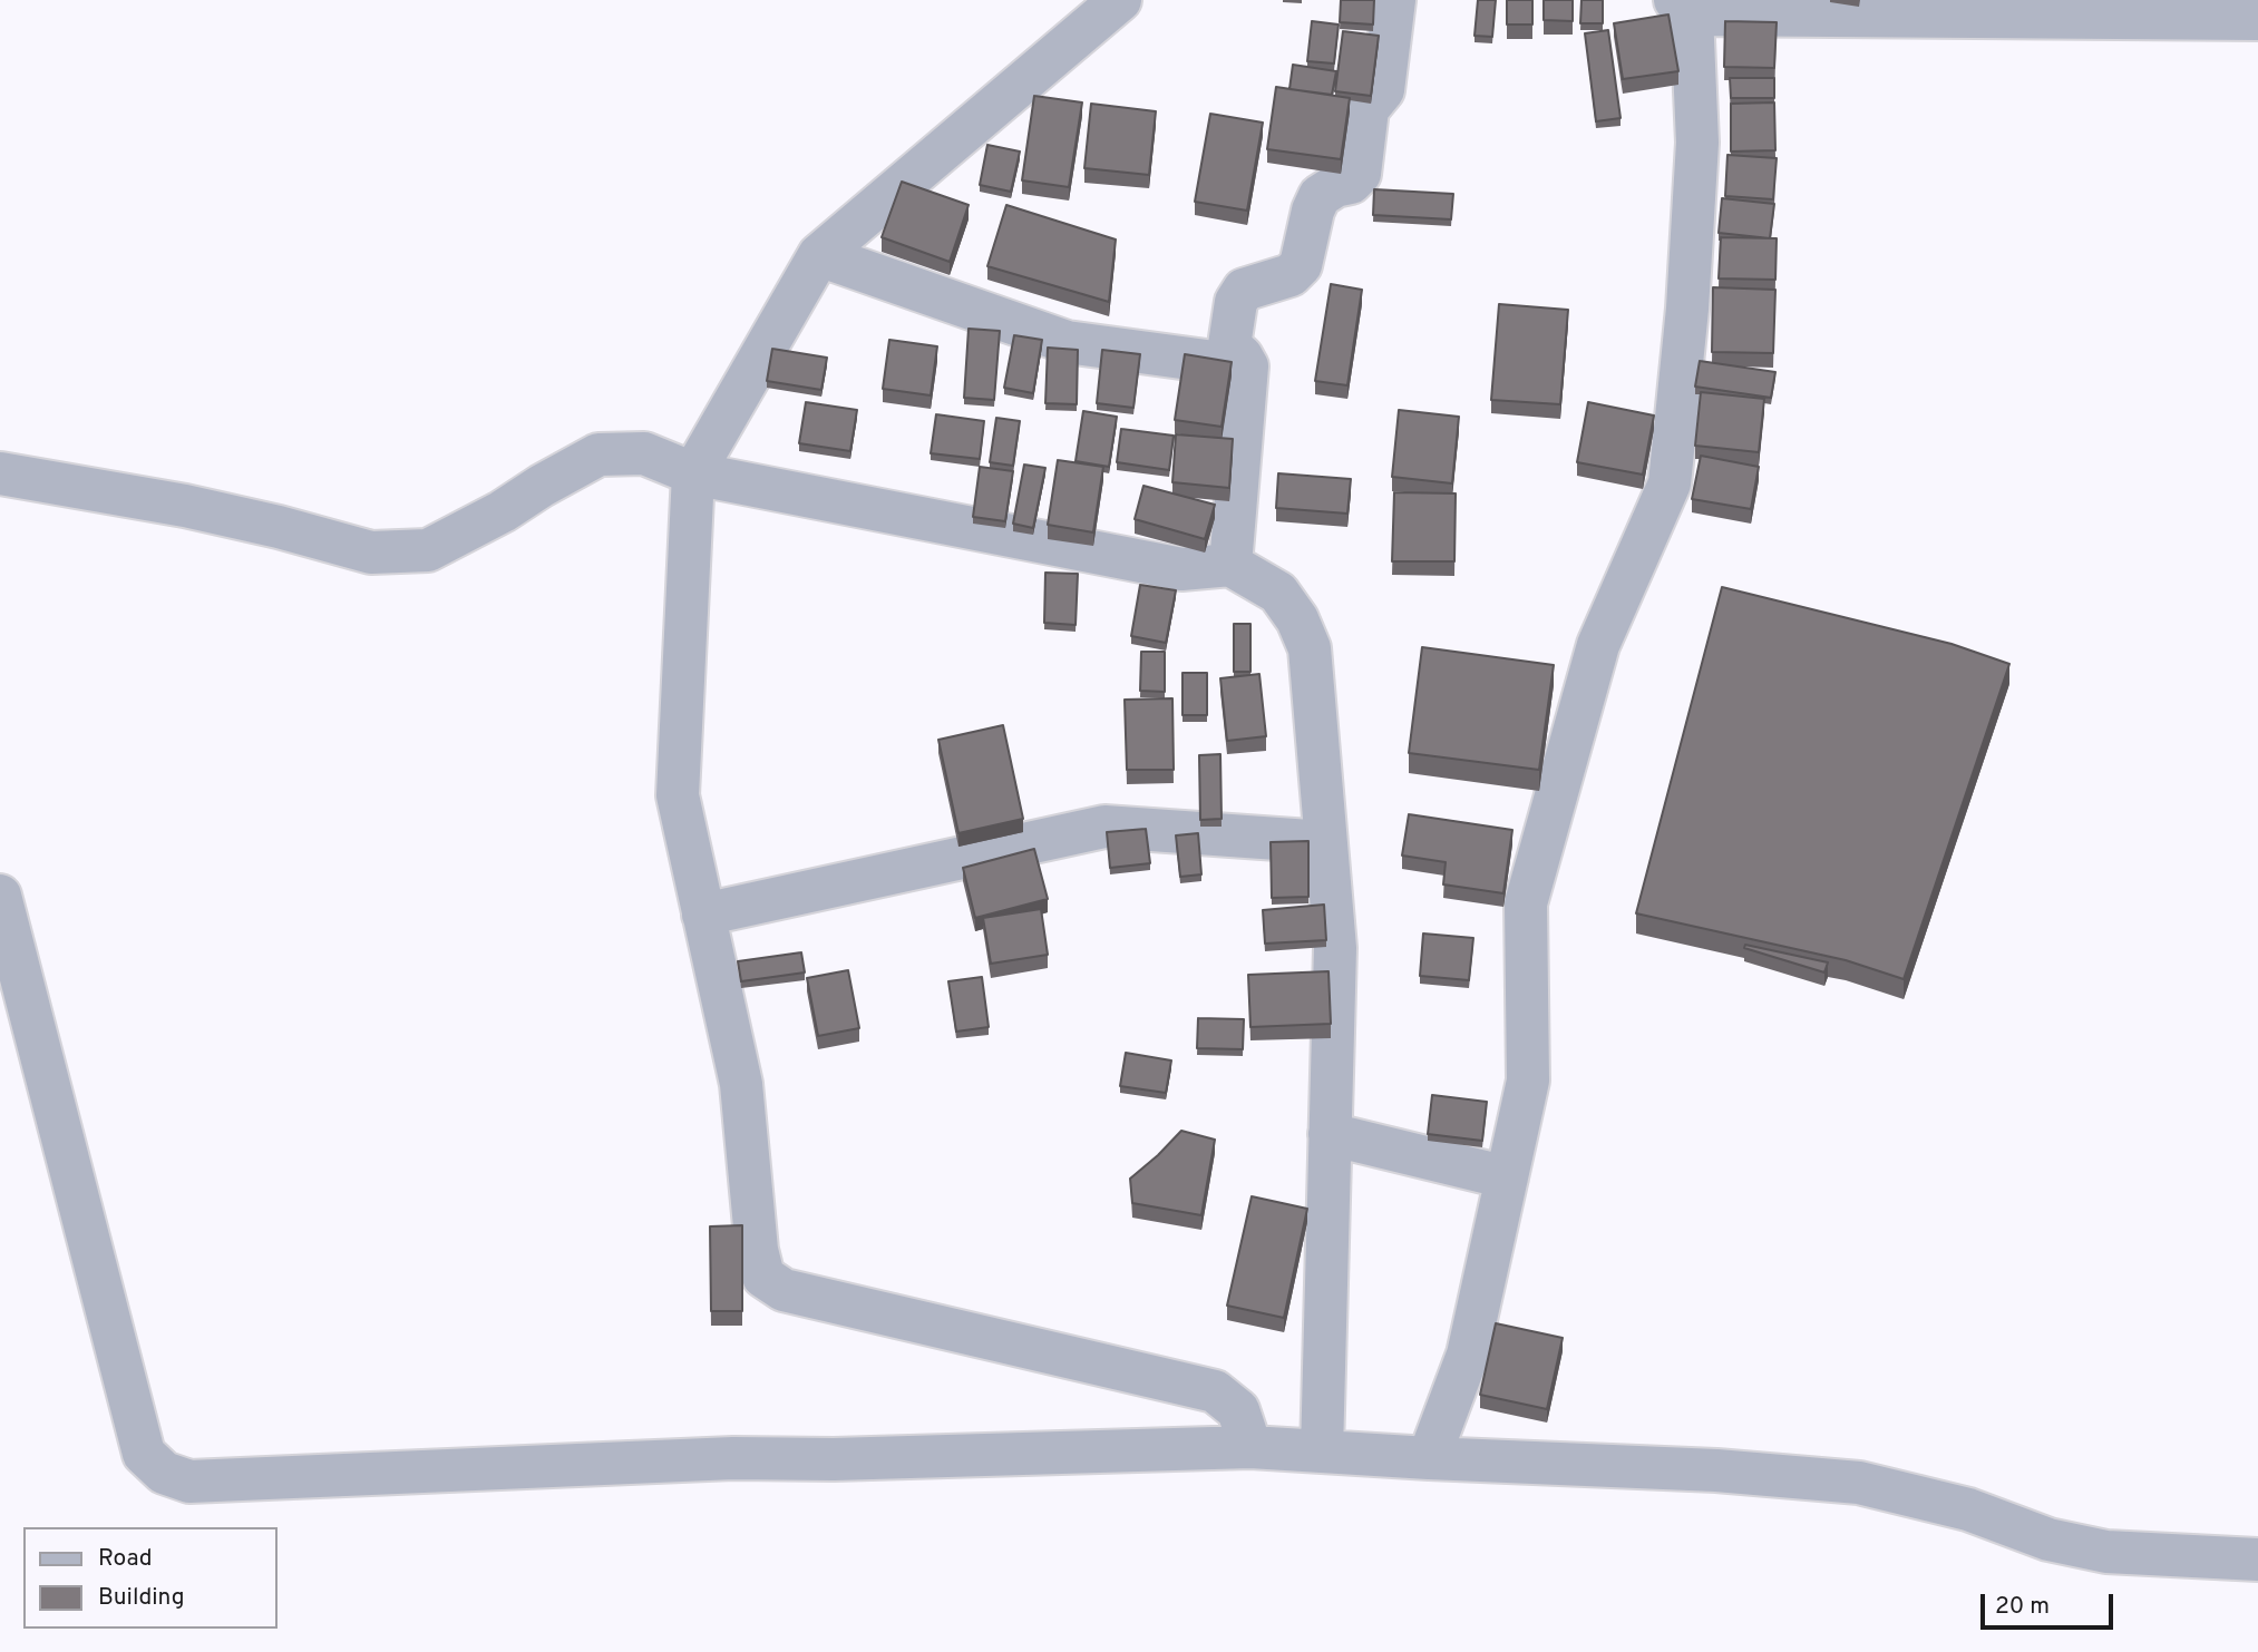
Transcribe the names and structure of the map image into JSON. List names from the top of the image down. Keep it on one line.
{"legend":["Road","Building"],"scale_bar":"20 m"}
